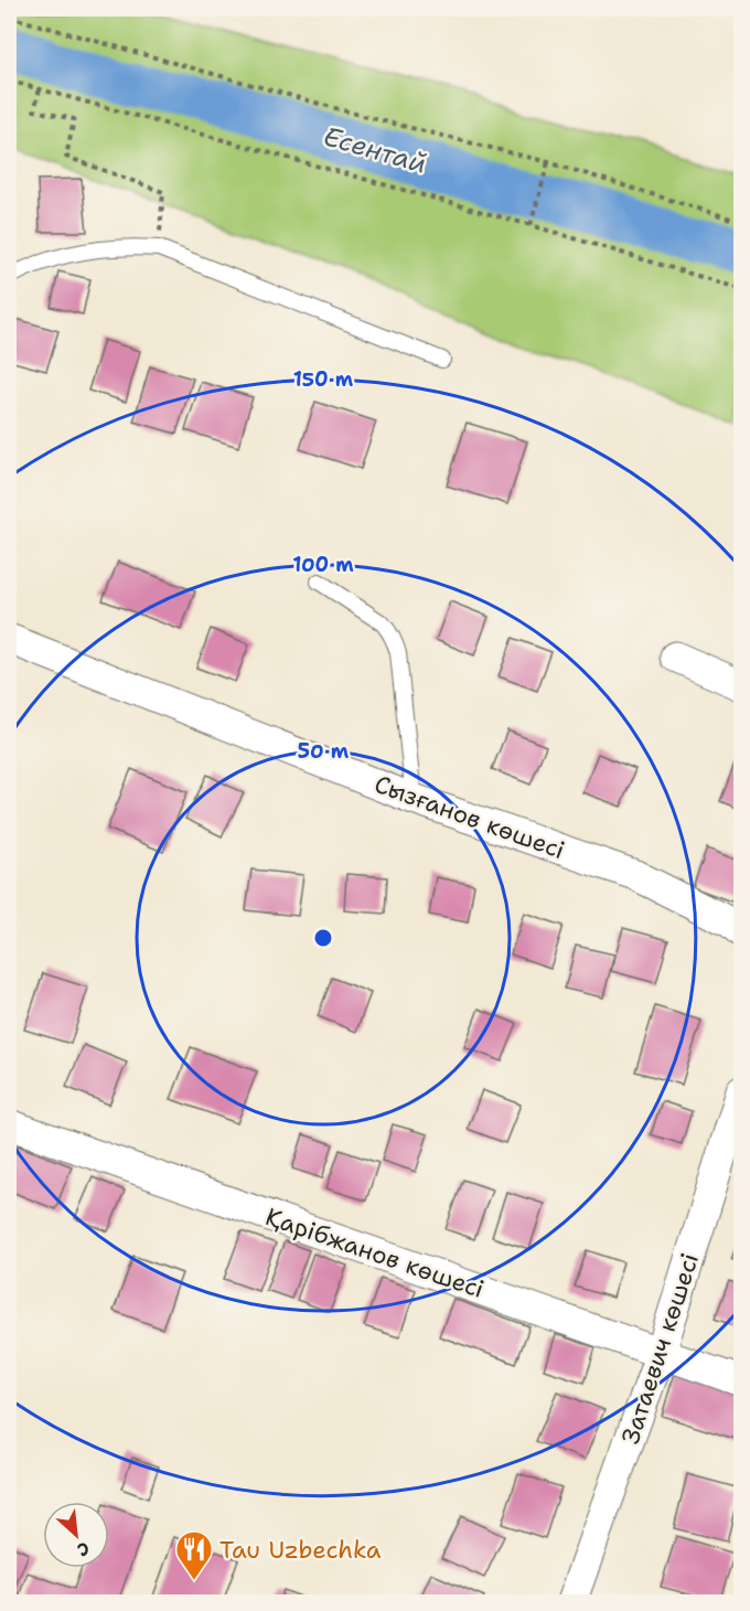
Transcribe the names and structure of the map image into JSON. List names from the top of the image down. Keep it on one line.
{"streets":{"street":["Сызғанов көшесі","Қарібжанов көшесі","Затаевич көшесі"]},"crossings":[["Қарібжанов көшесі","Затаевич көшесі"]],"water":["Есентай"],"places":{"restaurant":["Tau Uzbechka"]},"north":"bottom right","rings":["150 m","100 m","50 m"]}
